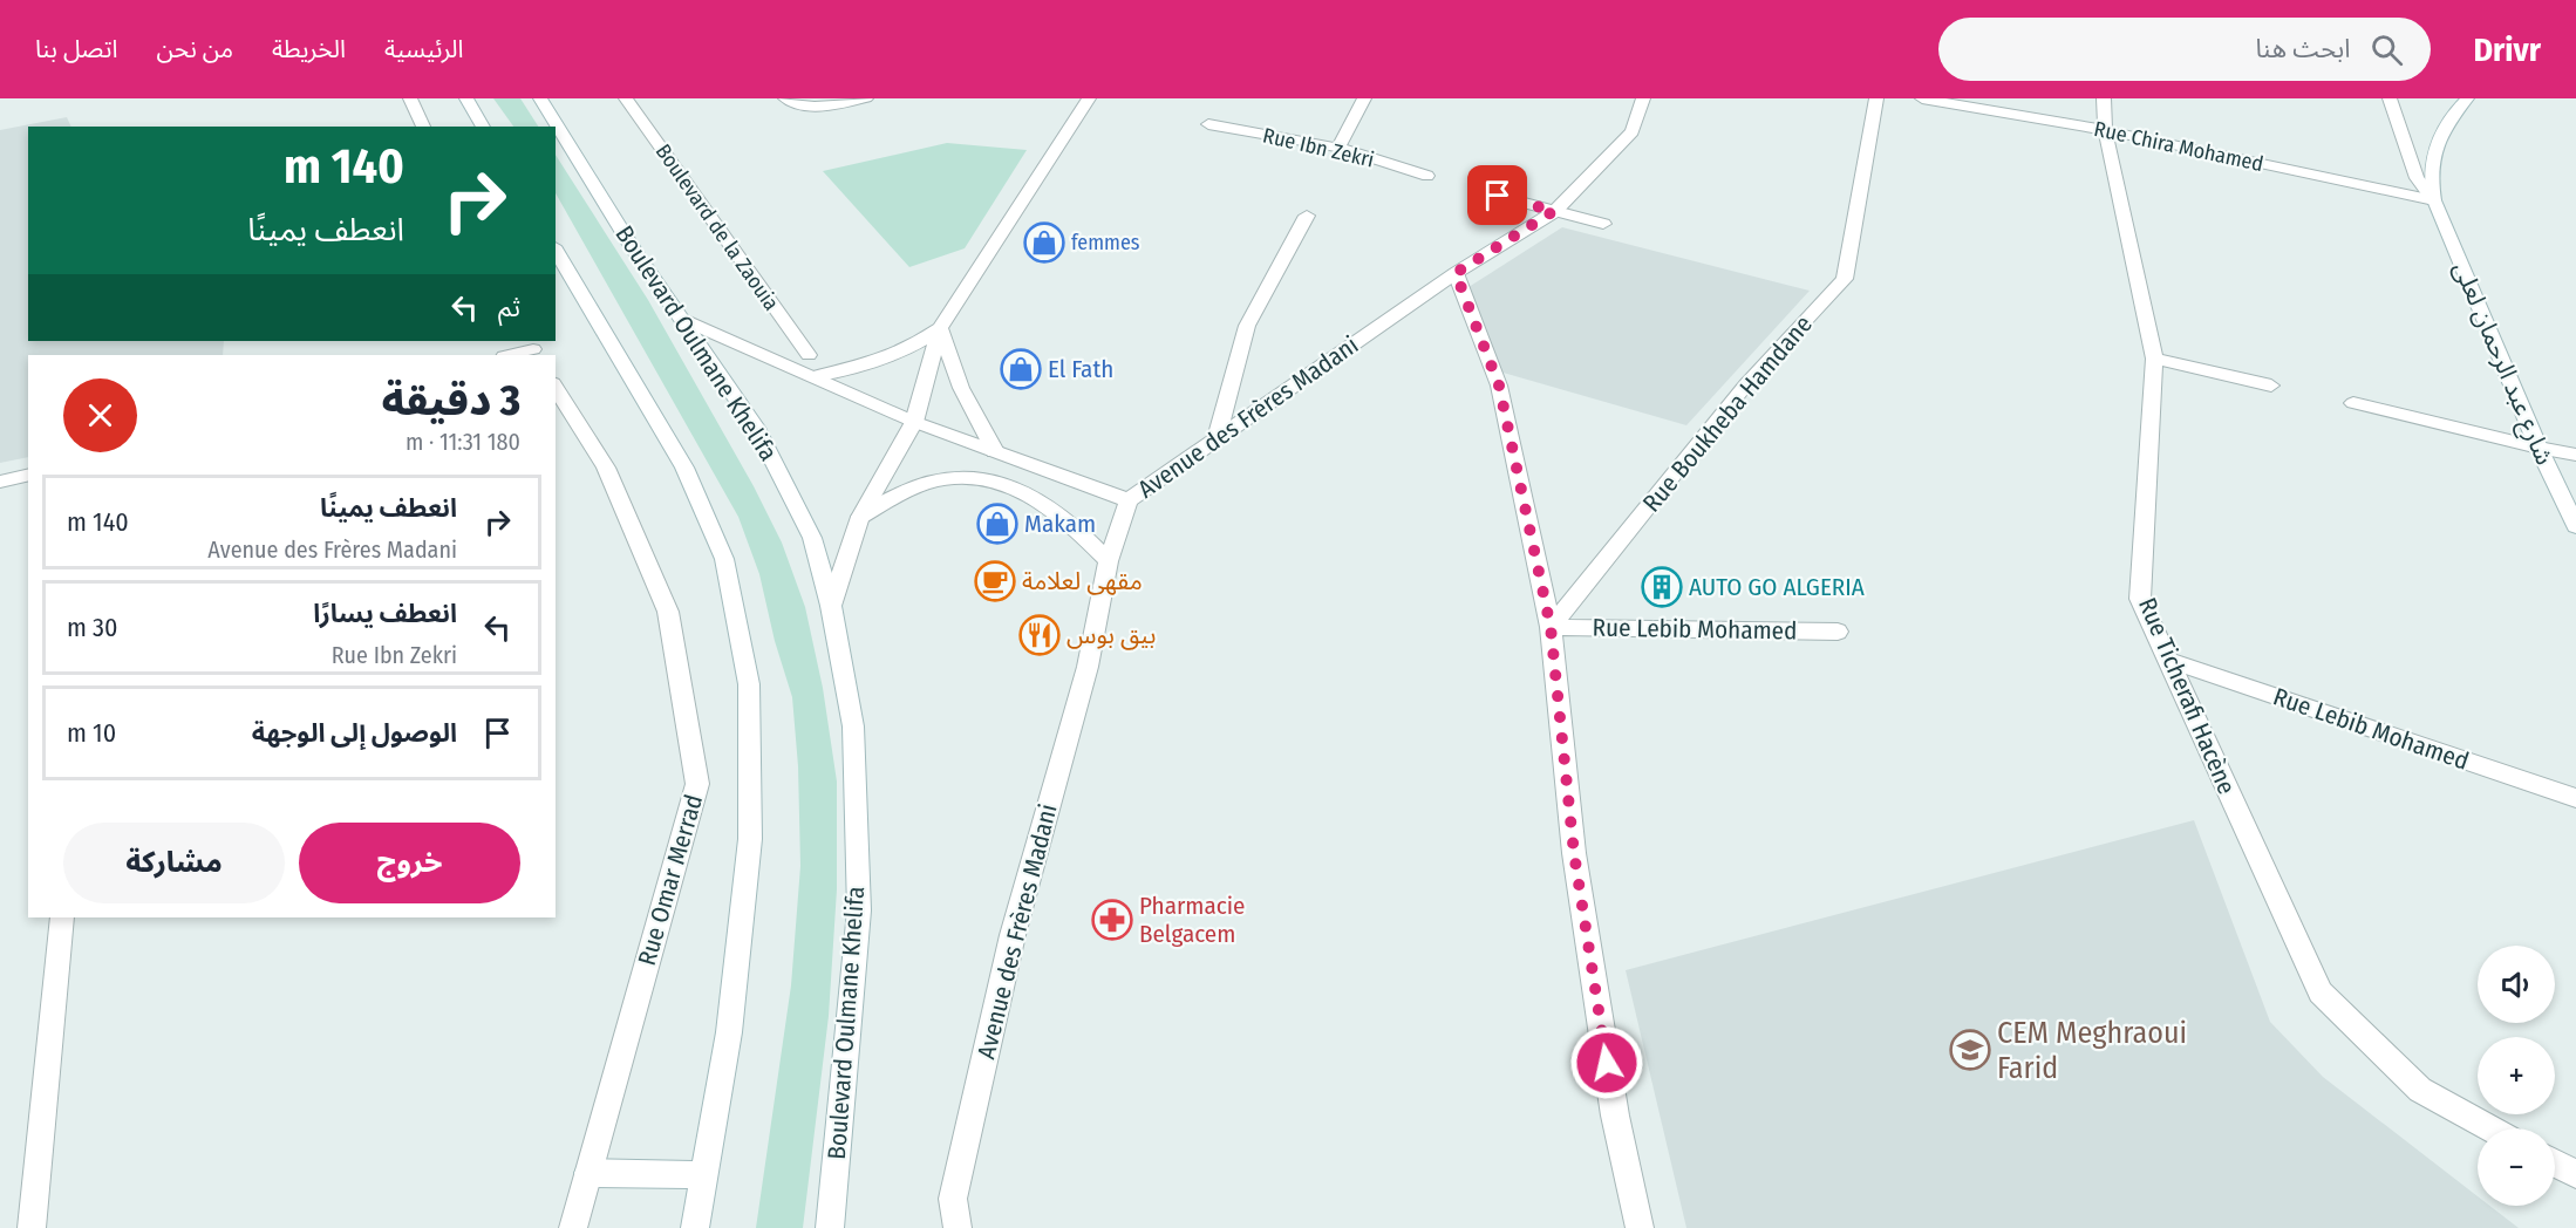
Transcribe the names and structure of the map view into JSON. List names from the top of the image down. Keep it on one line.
{"streets":{"street":["Rue Chira Mohamed","Rue Ibn Zekri","Boulevard de la Zaouia","Boulevard Oulmane Khelifa","شارع عبد الرحمان لعلى","Rue Boukheba Hamdane","Avenue des Frères Madani","Rue Lebib Mohamed","Rue Ticherafi Hacène","Rue Omar Merrad"]},"crossings":[["Rue Chira Mohamed","شارع عبد الرحمان لعلى"],["Rue Chira Mohamed","Rue Ticherafi Hacène"],["Rue Boukheba Hamdane","Rue Lebib Mohamed"],["Rue Lebib Mohamed","Rue Ticherafi Hacène"]],"places":{"shop":["femmes","El Fath","Makam"],"cafe":["مقهى لعلامة"],"building":["AUTO GO ALGERIA"],"restaurant":["بيق بوس"],"pharmacy":["Pharmacie Belgacem"],"school or university":["CEM Meghraoui Farid"]},"page":{"header":"Drivr","search":"ابحث هنا","nav":["الرئيسية","الخريطة","من نحن","اتصل بنا"],"turn":["140 m","انعطف يمينًا"],"then":"ثم","heading":["3 دقيقة","180 m · 11:31"],"list":[{"name":"انعطف يمينًا","note":"Avenue des Frères Madani","value":"140 m"},{"name":"انعطف يسارًا","note":"Rue Ibn Zekri","value":"30 m"},{"name":"الوصول إلى الوجهة","value":"10 m"}],"buttons":["خروج","مشاركة"],"map_buttons":["+","−"]}}
